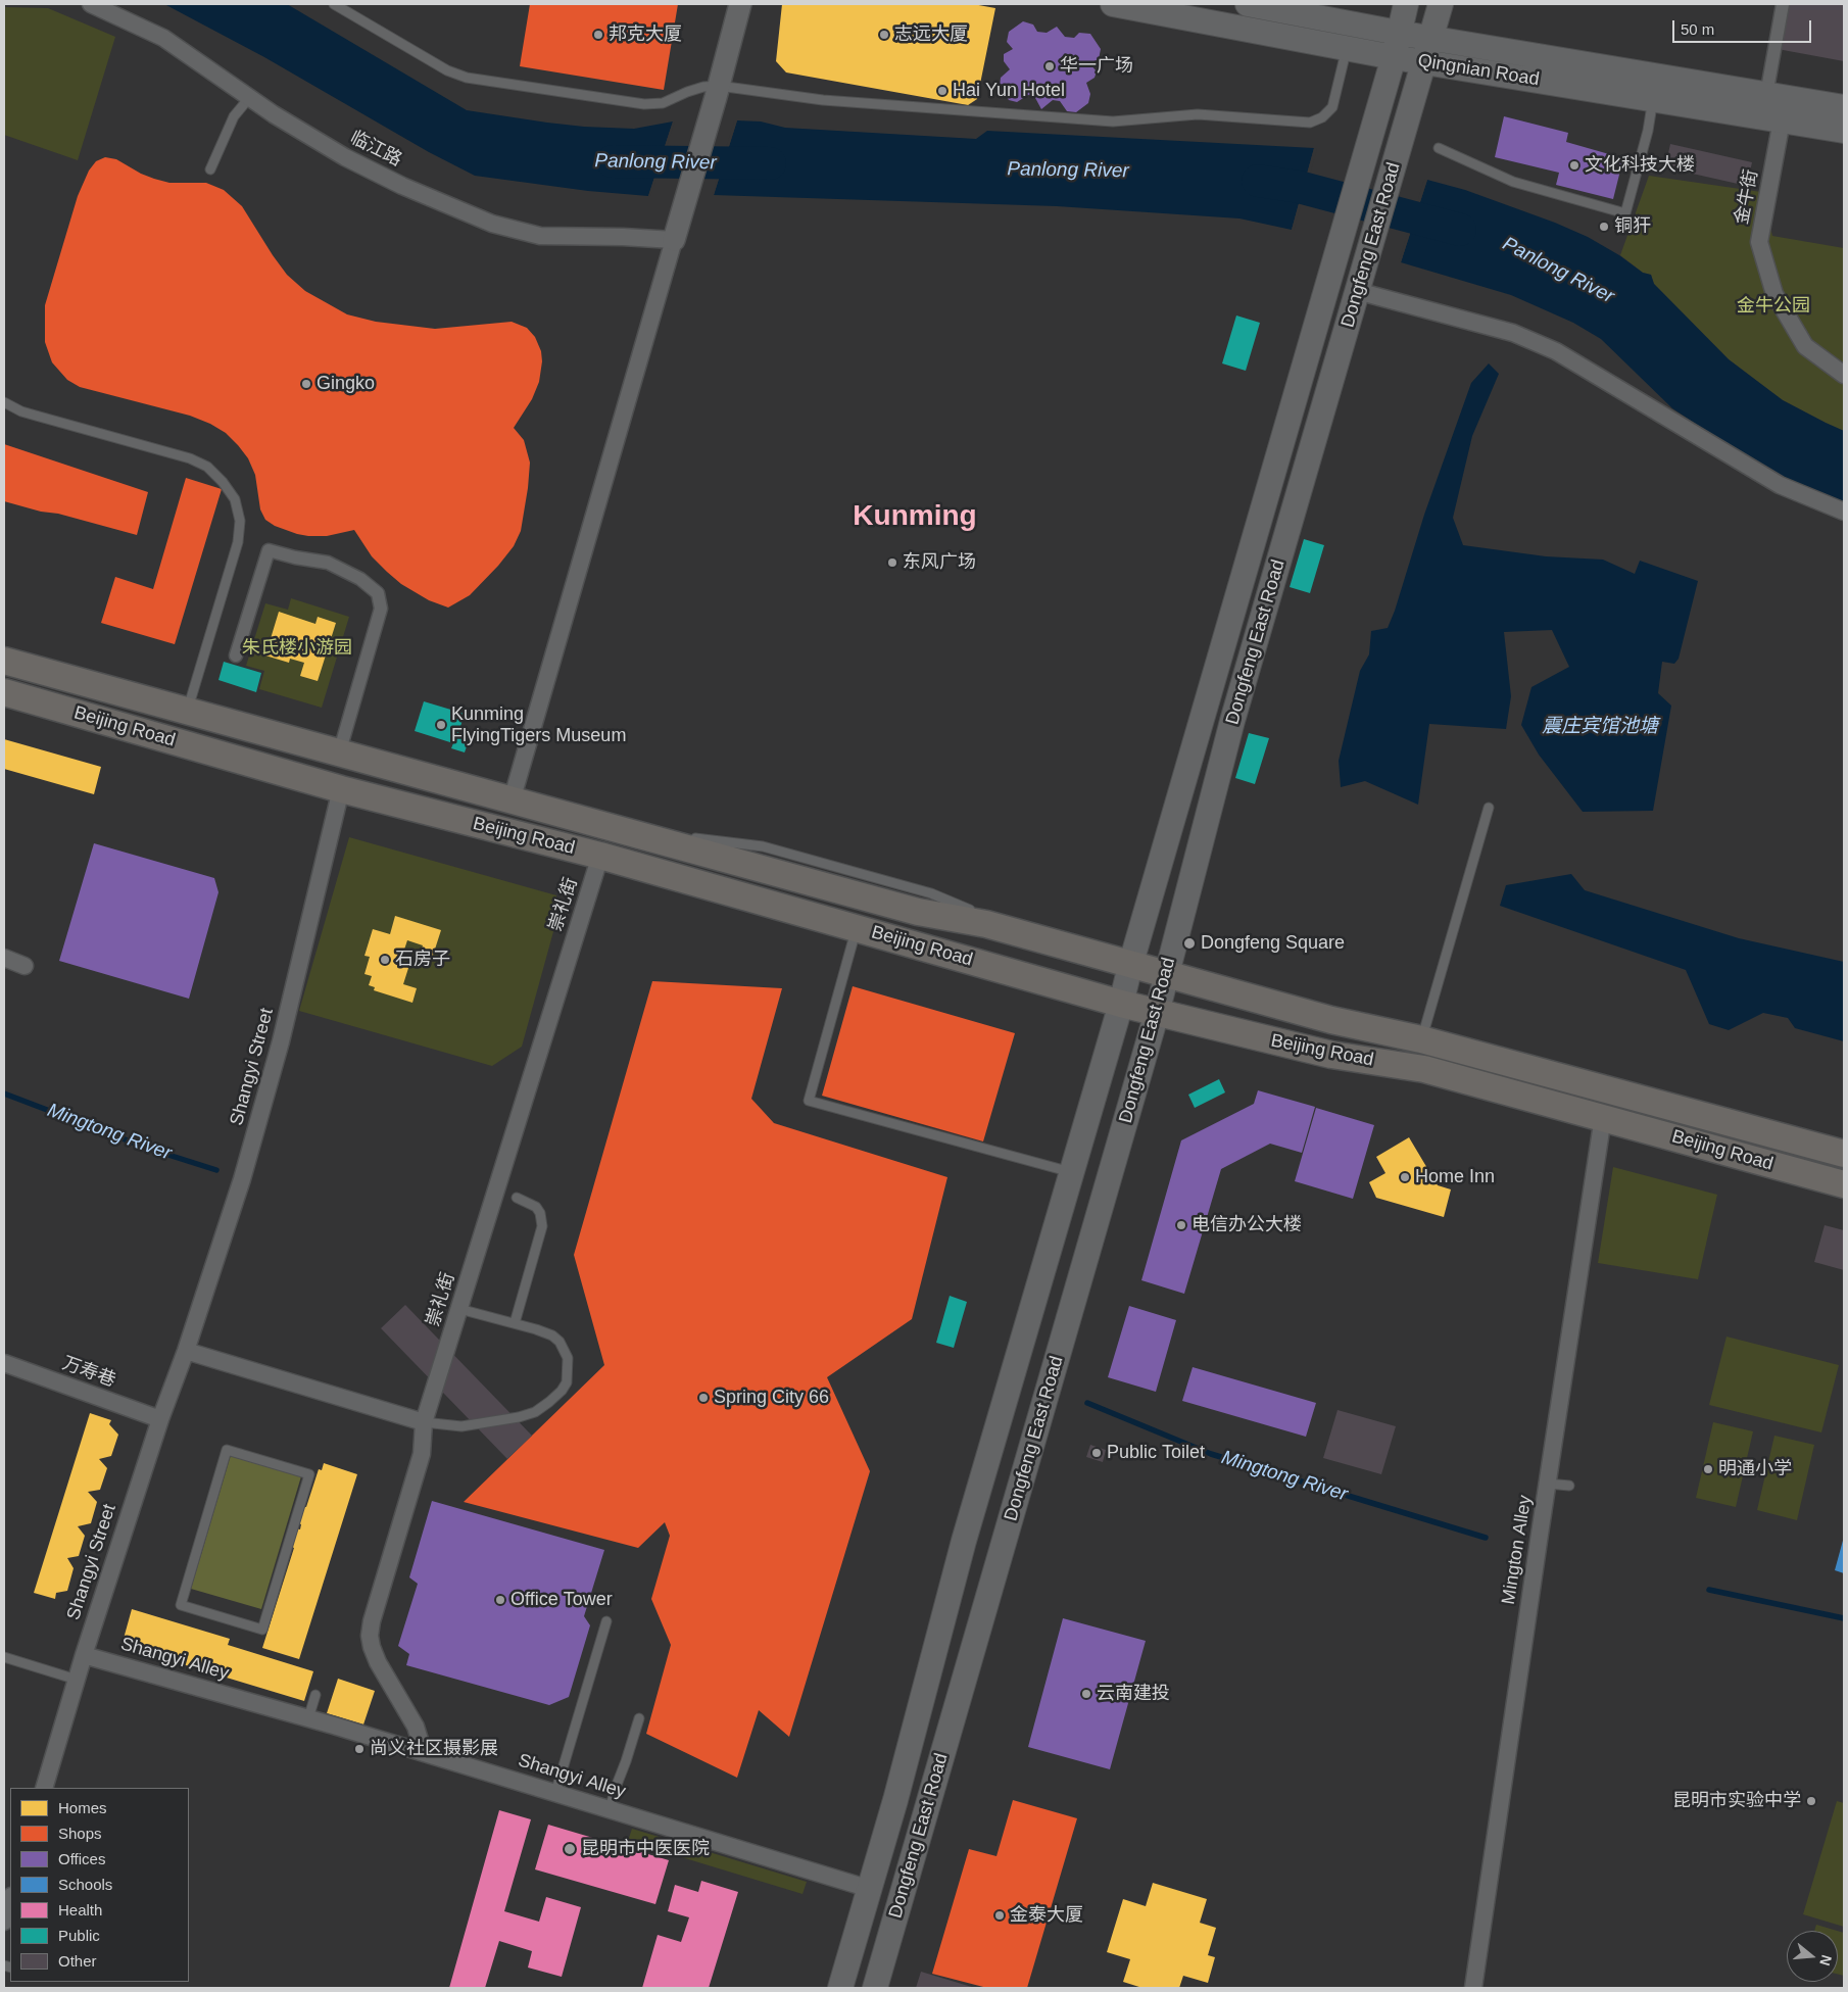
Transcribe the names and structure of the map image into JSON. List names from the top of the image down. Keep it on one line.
{"streets":{"main road":["Qingnian Road","Dongfeng East Road","Beijing Road"],"street":["临江路","金牛街","崇礼街","Shangyi Street","万寿巷","Mington Alley","Shangyi Alley"]},"crossings":[["Qingnian Road","金牛街"],["Qingnian Road","Dongfeng East Road"],["Dongfeng East Road","Beijing Road"],["Dongfeng East Road","Shangyi Alley"],["Beijing Road","崇礼街"],["Beijing Road","Shangyi Street"],["Beijing Road","Mington Alley"],["崇礼街","Shangyi Alley"],["Shangyi Street","万寿巷"],["Shangyi Street","Shangyi Alley"]],"districts":["Kunming"],"water":["Panlong River","震庄宾馆池塘","Mingtong River"],"parks":["金牛公园","朱氏楼小游园"],"places":["邦克大厦","志远大厦","华一广场","Hai Yun Hotel","文化科技大楼","铜犴","Gingko","东风广场","Kunming FlyingTigers Museum","Dongfeng Square","石房子","Home Inn","电信办公大楼","Spring City 66","Public Toilet","明通小学","Office Tower","云南建投","尚义社区摄影展","昆明市实验中学","昆明市中医医院","金泰大厦"],"legend":["Homes","Shops","Offices","Schools","Health","Public","Other"],"scale_bar":"50 m","north":"right"}
